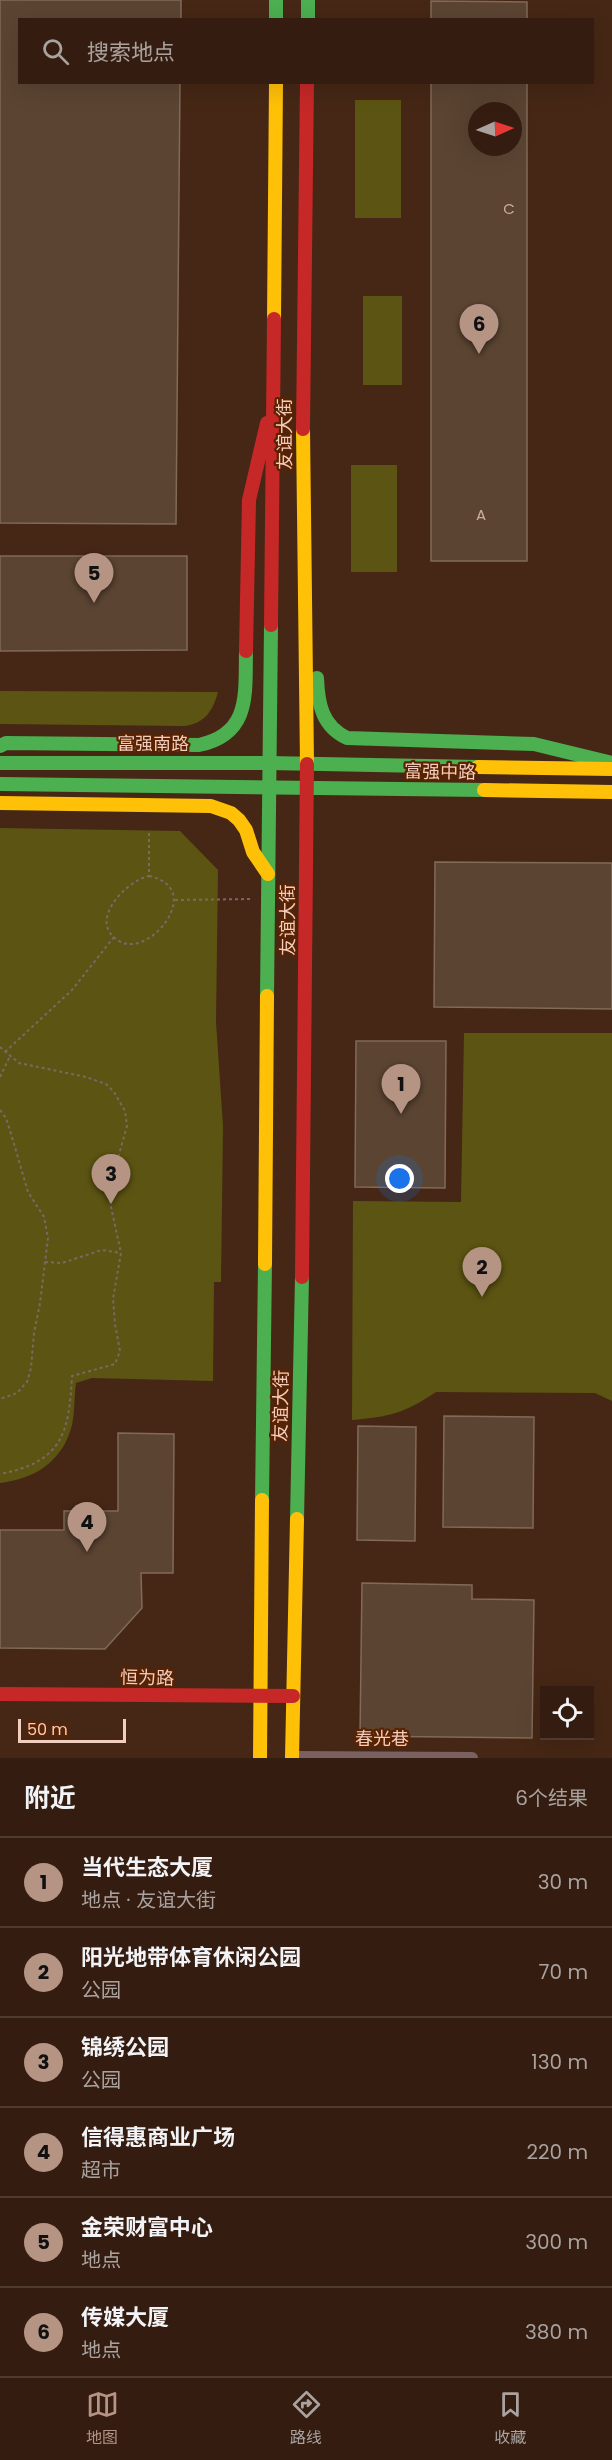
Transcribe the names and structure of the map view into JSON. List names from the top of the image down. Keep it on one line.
{"streets":{"main road":["友谊大街","富强南路","富强中路","恒为路"],"street":["春光巷"]},"crossings":[["友谊大街","富强南路"],["友谊大街","富强中路"],["友谊大街","恒为路"],["友谊大街","春光巷"],["富强南路","富强中路"]],"house_numbers":["C","A"],"scale_bar":"50 m","north":"right","page":{"search":"搜索地点","pins":["6","5","1","3","2","4"],"scale":"50 m","heading":["附近","6个结果"],"list":[{"mark":"1","name":"当代生态大厦","note":"地点 · 友谊大街","value":"30 m"},{"mark":"2","name":"阳光地带体育休闲公园","note":"公园","value":"70 m"},{"mark":"3","name":"锦绣公园","note":"公园","value":"130 m"},{"mark":"4","name":"信得惠商业广场","note":"超市","value":"220 m"},{"mark":"5","name":"金荣财富中心","note":"地点","value":"300 m"},{"mark":"6","name":"传媒大厦","note":"地点","value":"380 m"}],"nav":["地图","路线","收藏"]}}
